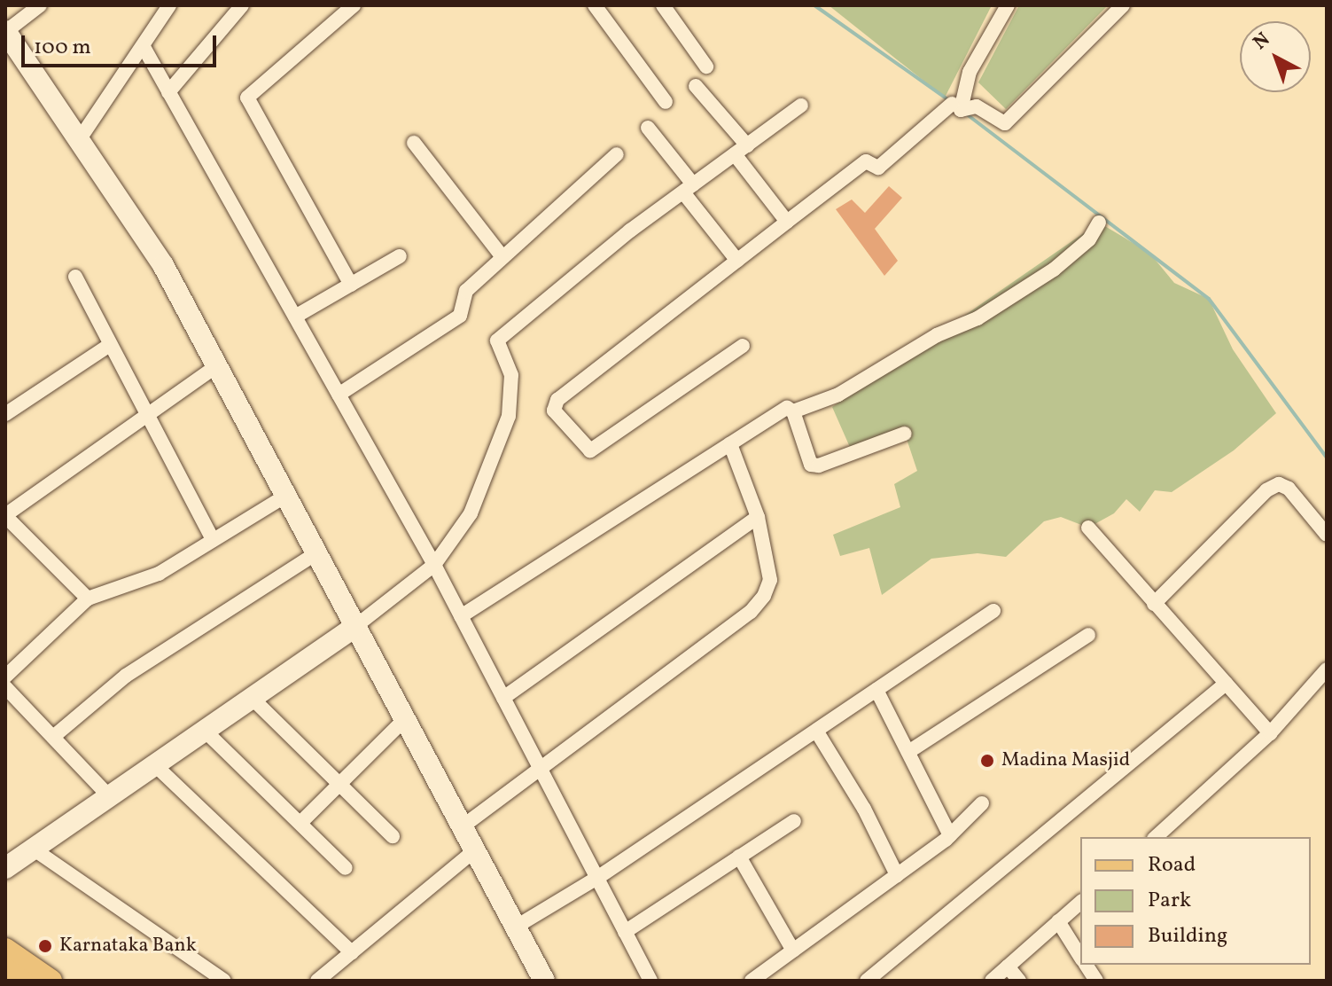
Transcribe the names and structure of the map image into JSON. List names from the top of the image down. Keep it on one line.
{"places":["Madina Masjid","Karnataka Bank"],"legend":["Road","Park","Building"],"scale_bar":"100 m","north":"top left"}
